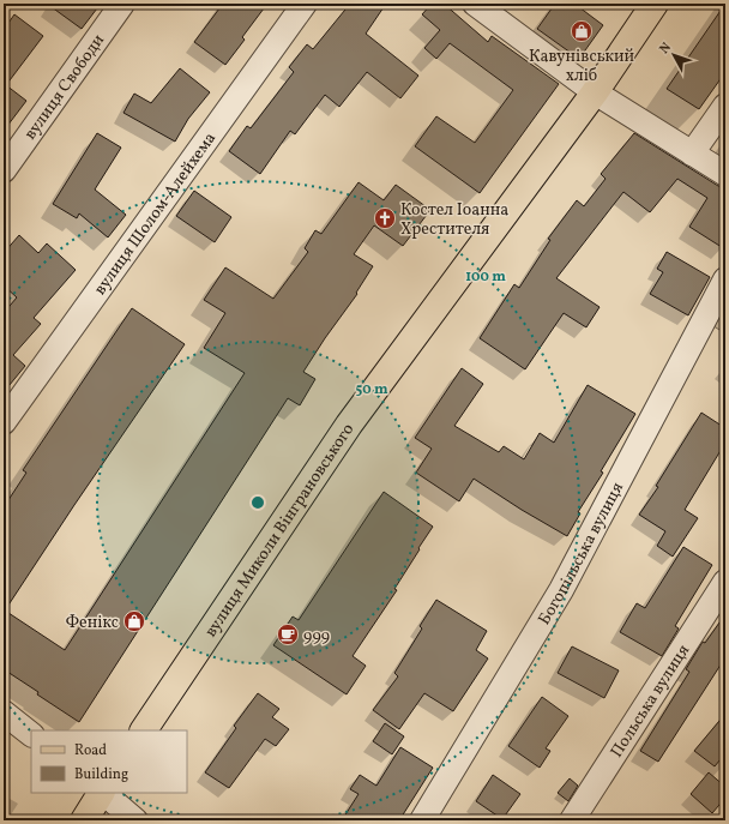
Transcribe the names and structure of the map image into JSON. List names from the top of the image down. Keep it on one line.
{"streets":{"main road":["вулиця Миколи Вінграновського"],"street":["вулиця Свободи","вулиця Шолом-Алейхема","Богопільська вулиця","Польська вулиця"]},"places":{"shop":["Кавунівський хліб","Фенікс"],"church":["Костел Іоанна Хрестителя"],"cafe":["999"]},"legend":["Road","Building"],"north":"top left","rings":["100 m","50 m"]}
